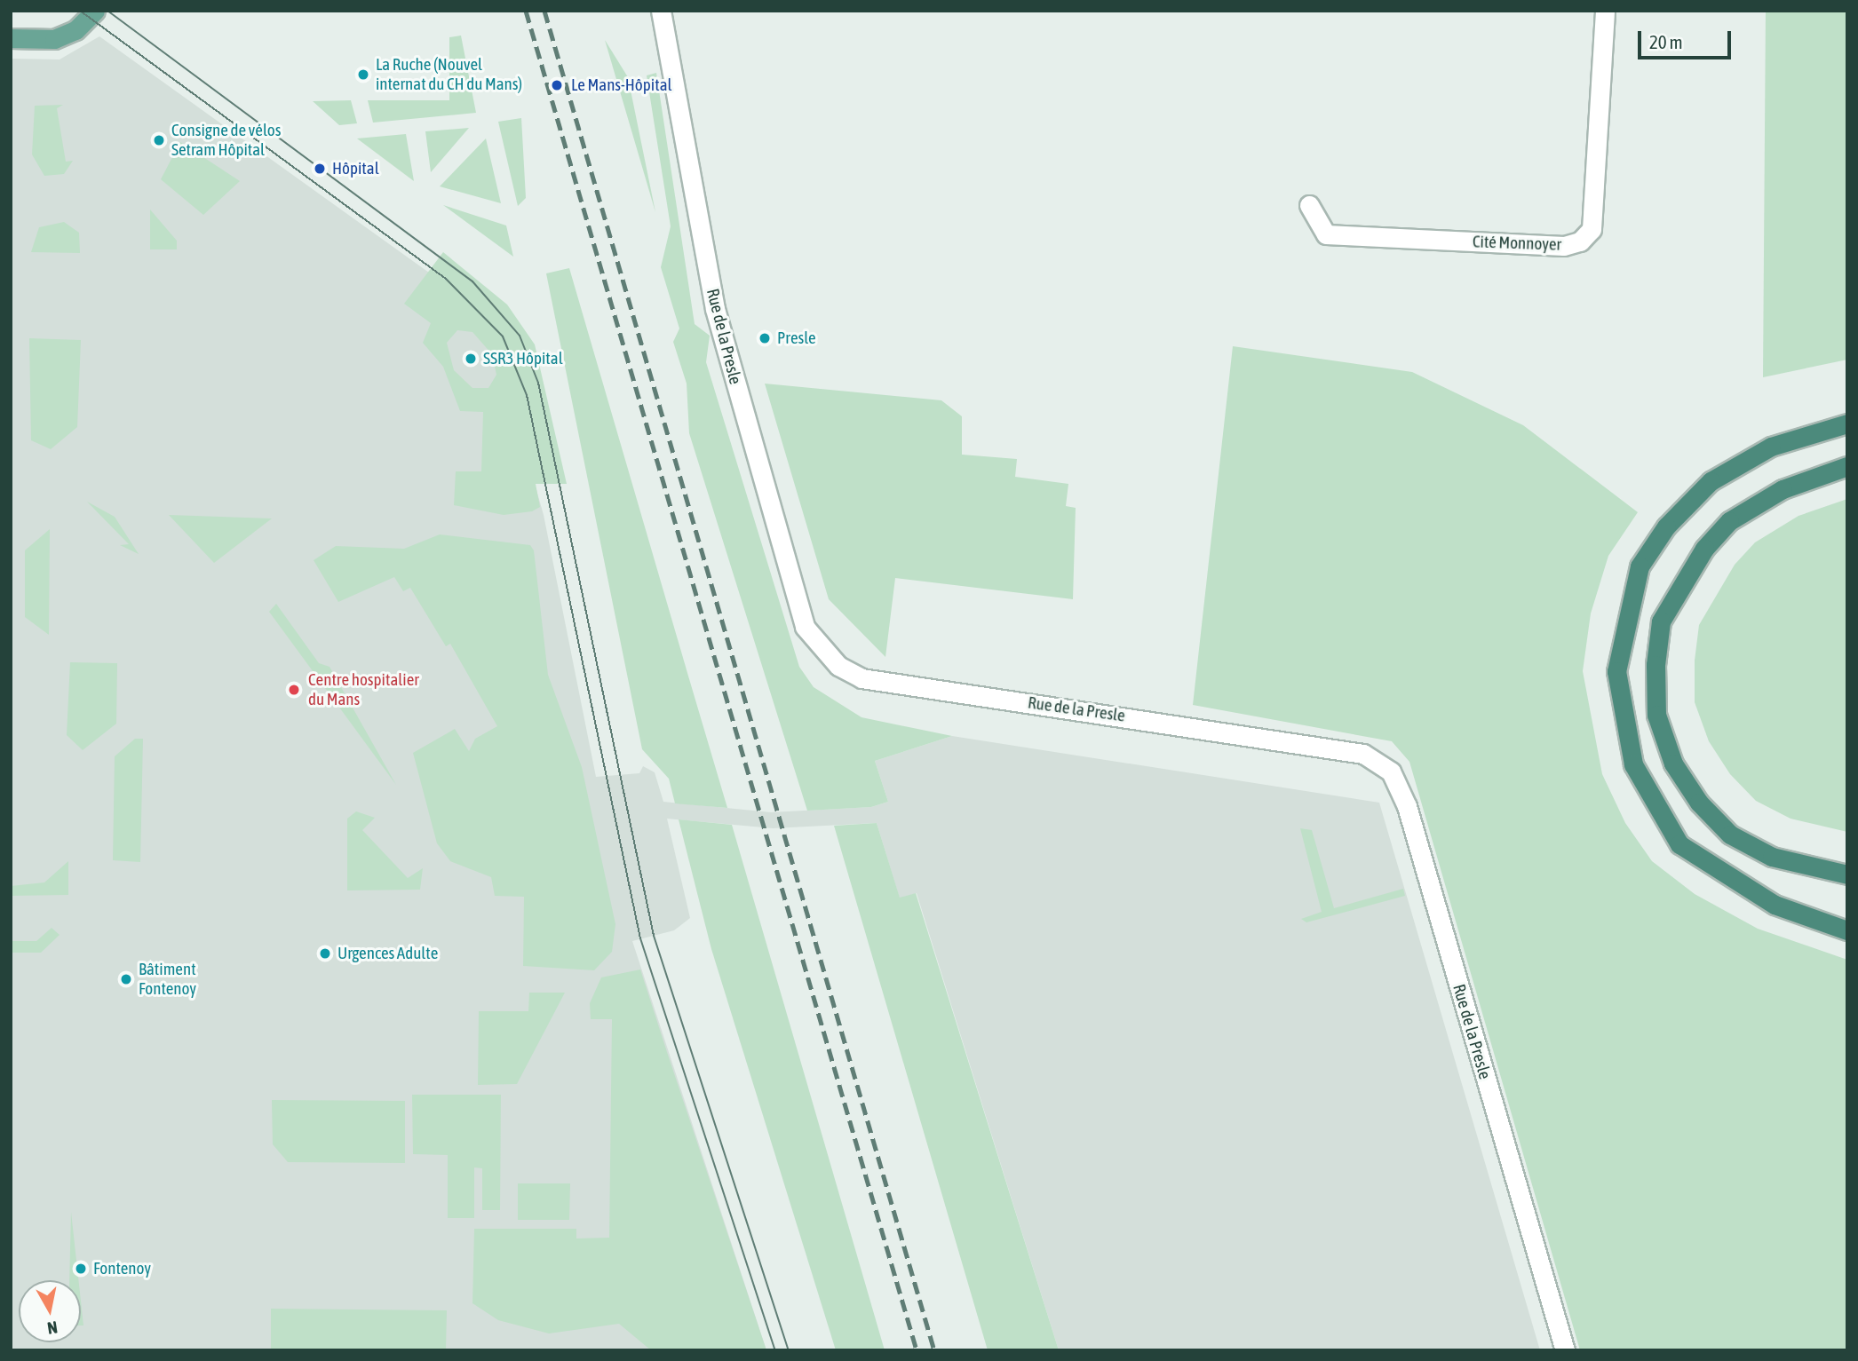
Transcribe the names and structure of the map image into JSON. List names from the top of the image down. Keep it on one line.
{"streets":{"street":["Cité Monnoyer","Rue de la Presle"]},"places":["La Ruche (Nouvel internat du CH du Mans)","Le Mans-Hôpital","Consigne de vélos Setram Hôpital","Hôpital","Presle","SSR3 Hôpital","Centre hospitalier du Mans","Urgences Adulte","Bâtiment Fontenoy","Fontenoy"],"scale_bar":"20 m","north":"bottom"}
